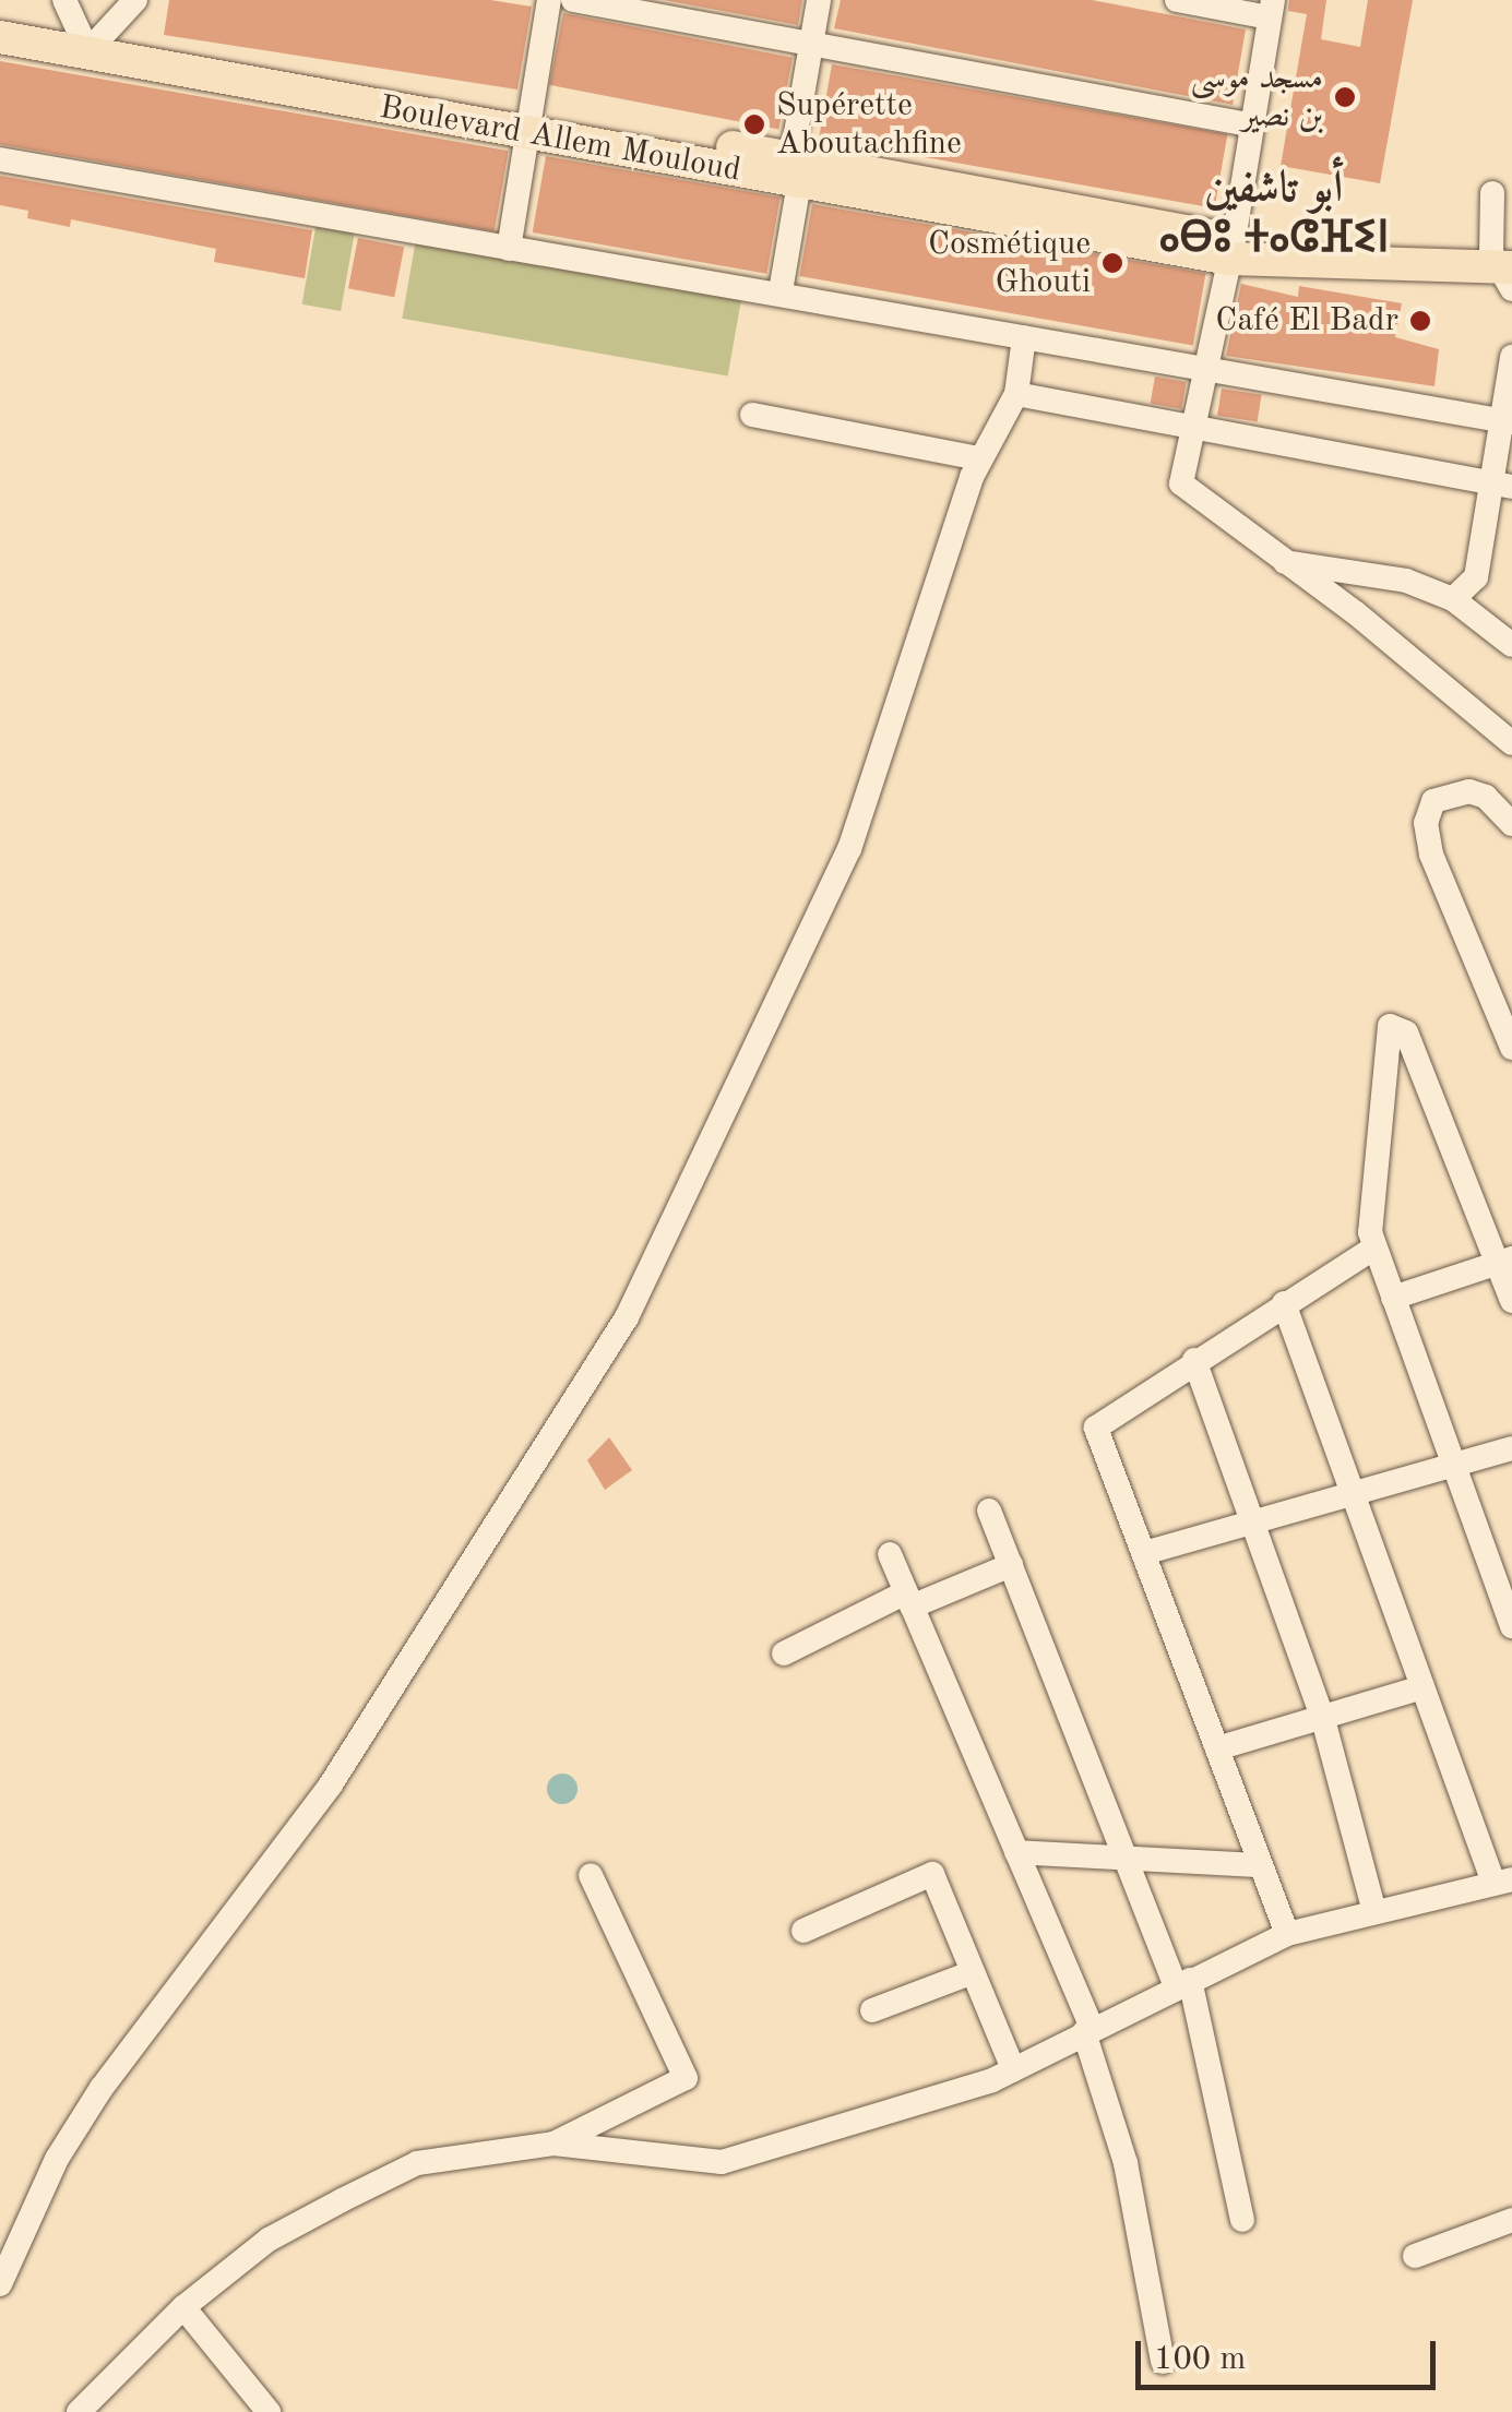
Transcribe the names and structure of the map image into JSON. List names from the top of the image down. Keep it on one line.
{"streets":{"main road":["Boulevard Allem Mouloud"]},"districts":["أبو تاشفين ⴰⴱⵓ ⵜⴰⵛⴼⵉⵏ"],"places":["مسجد موسى بن نصير","Supérette Aboutachfine","Cosmétique Ghouti","Café El Badr"],"scale_bar":"100 m"}
